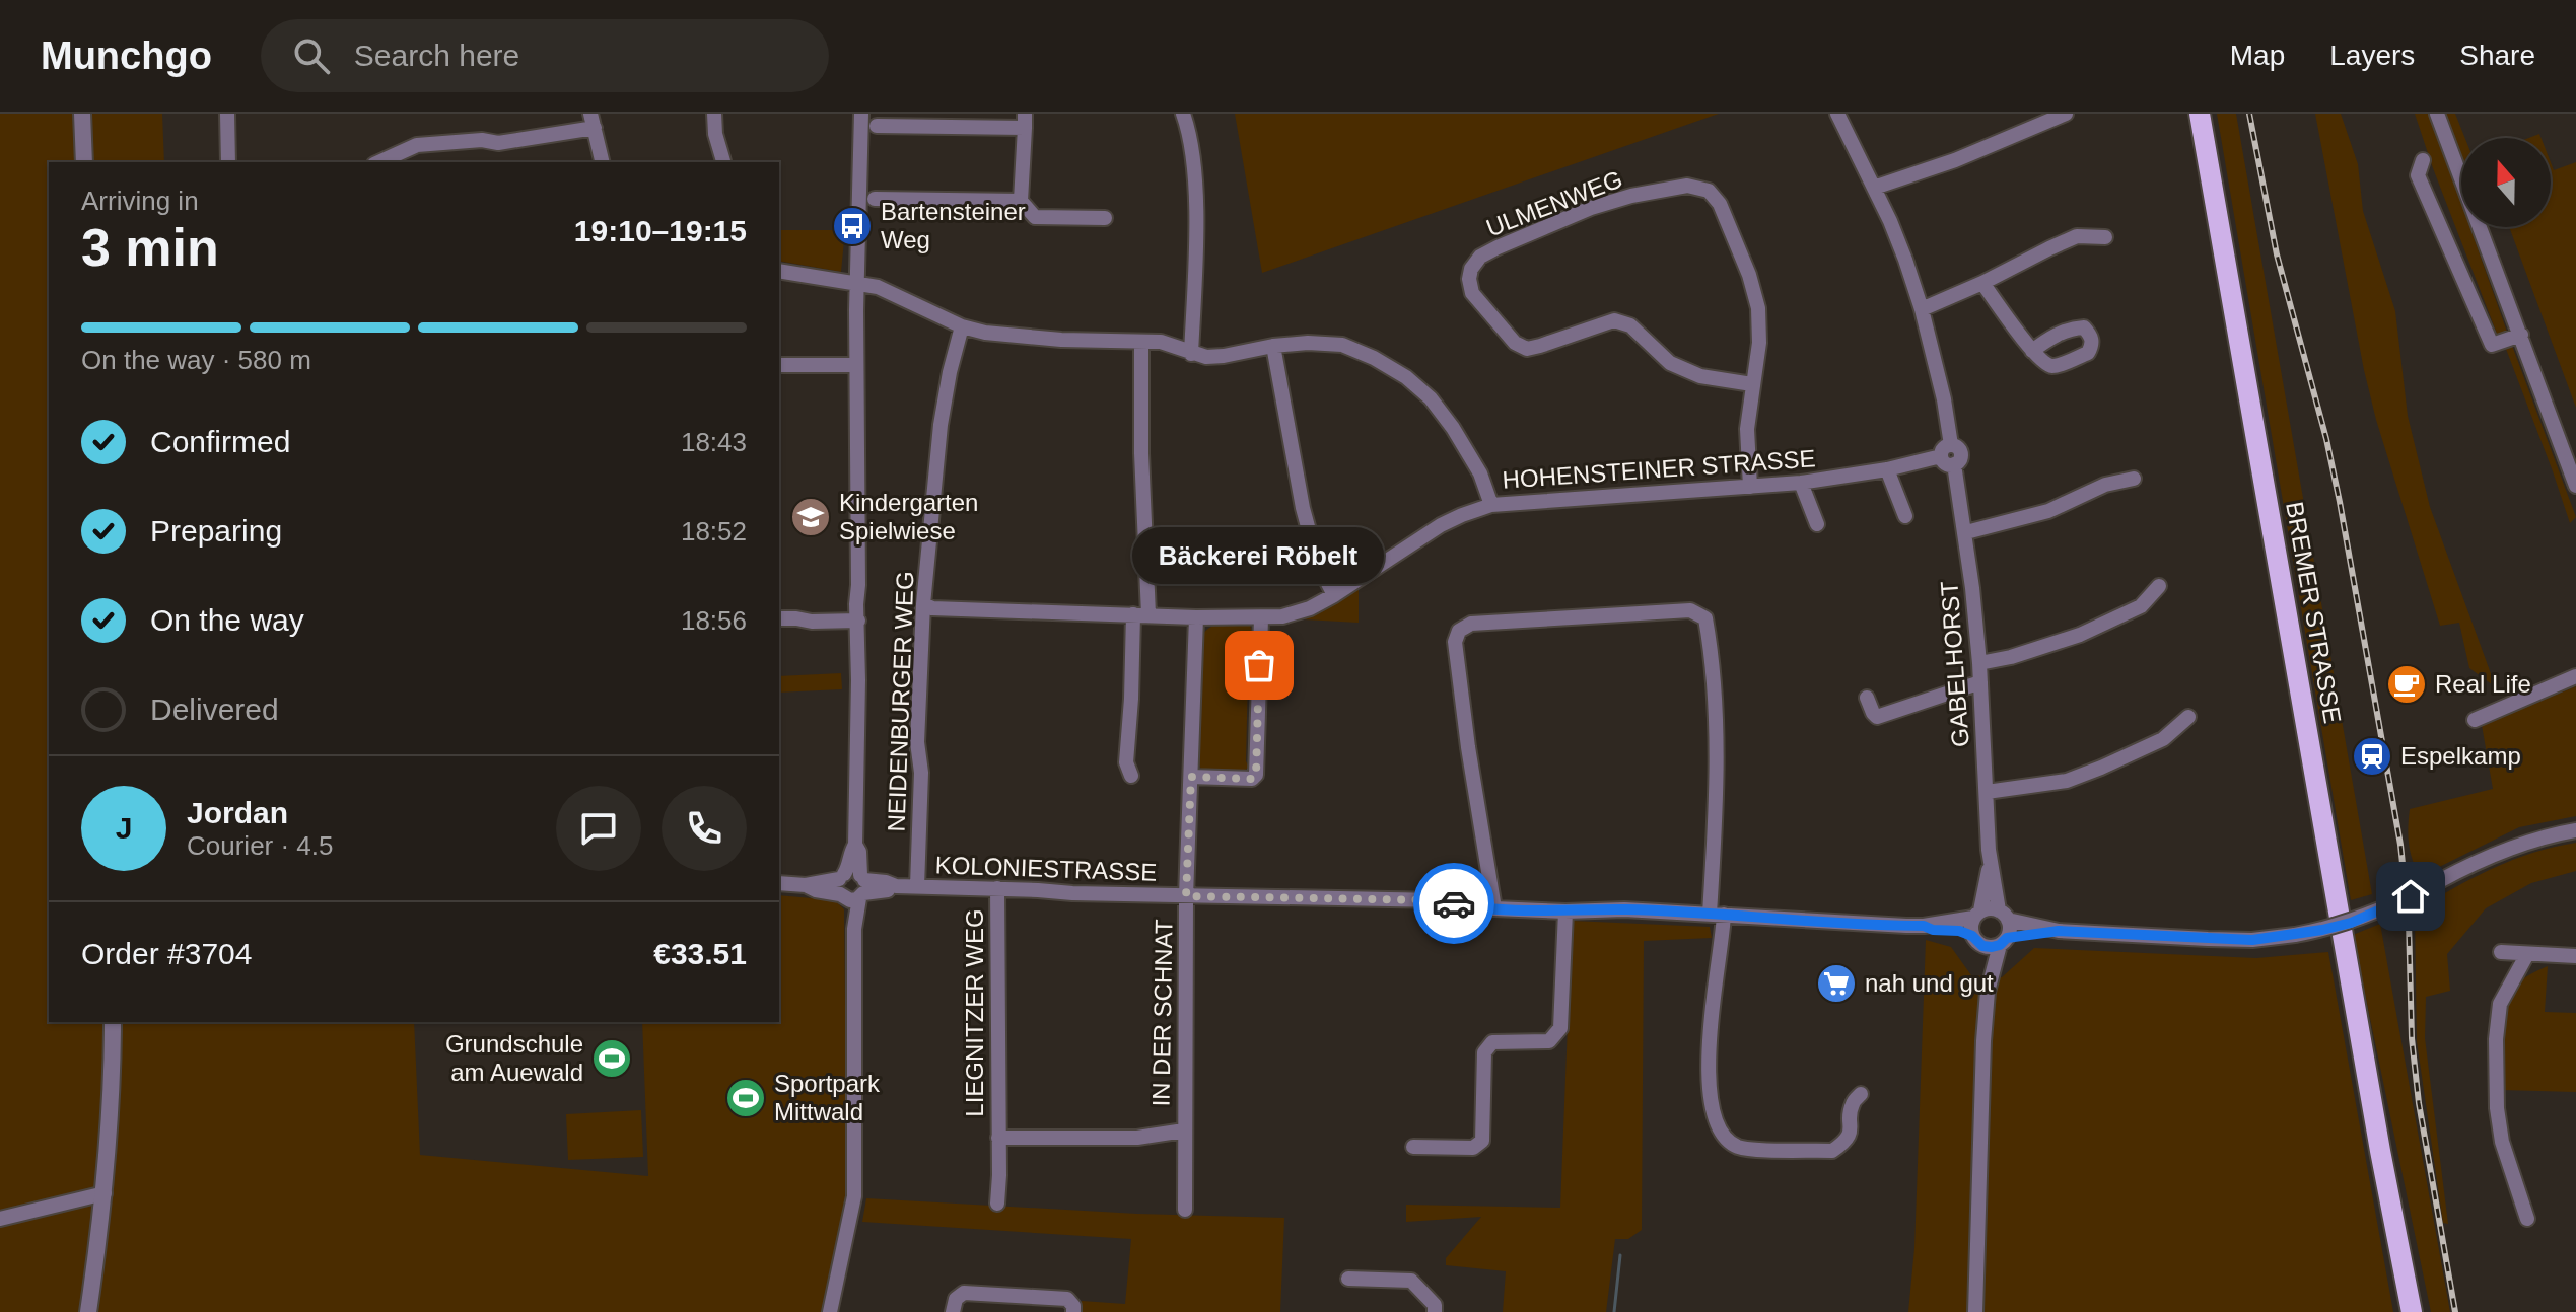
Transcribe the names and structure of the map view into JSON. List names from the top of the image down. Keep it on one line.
{"streets":{"main road":["BREMER STRASSE"],"street":["ULMENWEG","HOHENSTEINER STRASSE","GABELHORST","NEIDENBURGER WEG","KOLONIESTRASSE","LIEGNITZER WEG","IN DER SCHNAT"]},"crossings":[["ULMENWEG","HOHENSTEINER STRASSE"],["HOHENSTEINER STRASSE","GABELHORST"],["HOHENSTEINER STRASSE","IN DER SCHNAT"],["GABELHORST","KOLONIESTRASSE"],["NEIDENBURGER WEG","KOLONIESTRASSE"],["KOLONIESTRASSE","LIEGNITZER WEG"],["KOLONIESTRASSE","IN DER SCHNAT"],["LIEGNITZER WEG","IN DER SCHNAT"]],"places":{"bus stop":["Bartensteiner Weg"],"school or university":["Kindergarten Spielwiese"],"other":["Bäckerei Röbelt"],"cafe":["Real Life"],"station":["Espelkamp"],"supermarket":["nah und gut"],"sports":["Grundschule am Auewald","Sportpark Mittwald"]},"north":"top","page":{"header":"Munchgo","search":"Search here","nav":["Map","Layers","Share"],"heading":["3 min","Arriving in","19:10–19:15"],"panel":["Jordan","Courier · 4.5","Order #3704","€33.51"],"bar":"On the way · 580 m","list":[["Confirmed","18:43"],["Preparing","18:52"],["On the way","18:56"],"Delivered"],"bubble":"Bäckerei Röbelt","round":"J"}}
